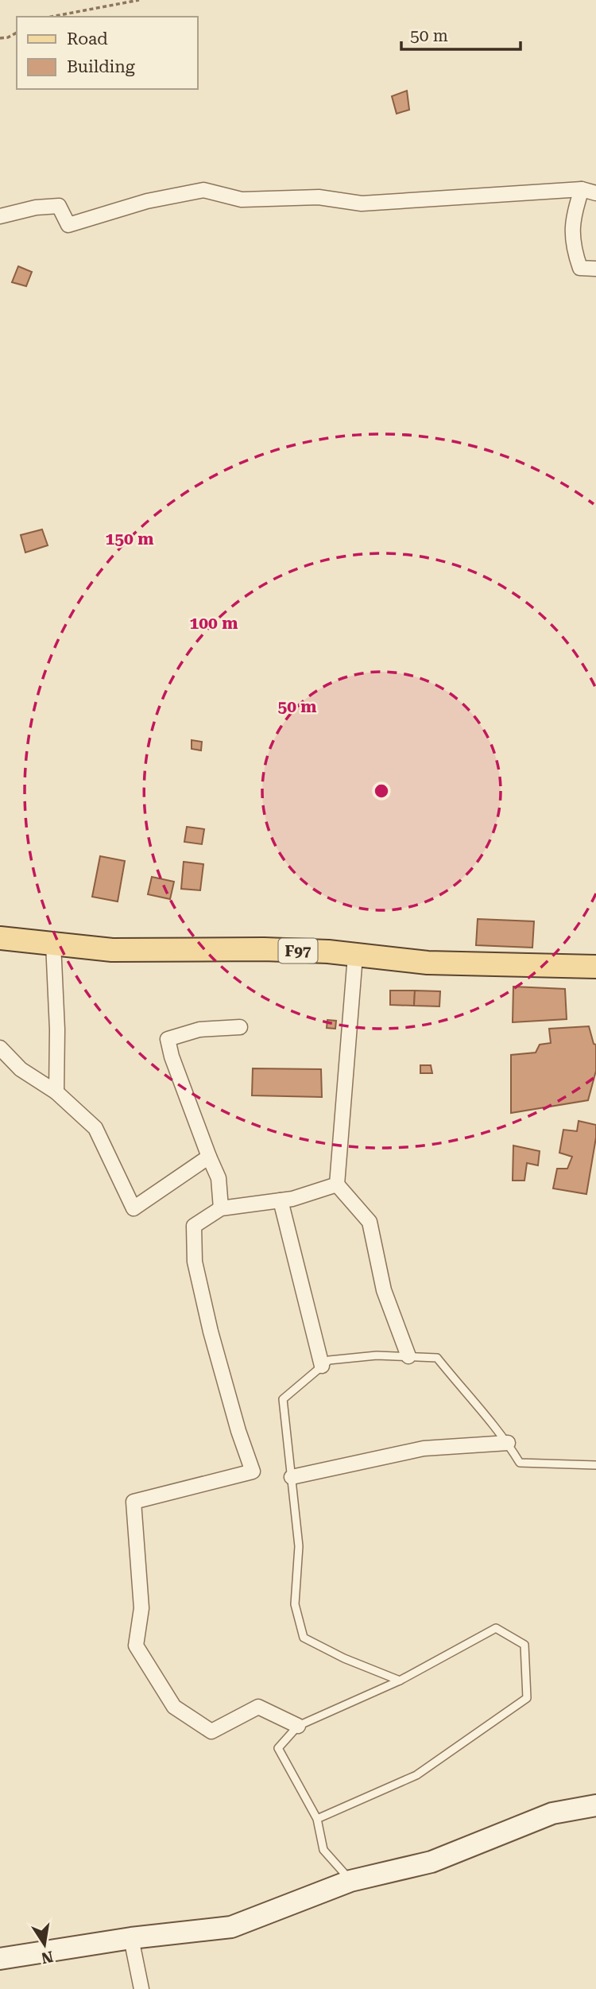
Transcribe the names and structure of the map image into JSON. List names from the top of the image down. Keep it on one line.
{"streets":{"main road":["F97"]},"legend":["Road","Building"],"scale_bar":"50 m","north":"bottom","rings":["150 m","100 m","50 m"]}
